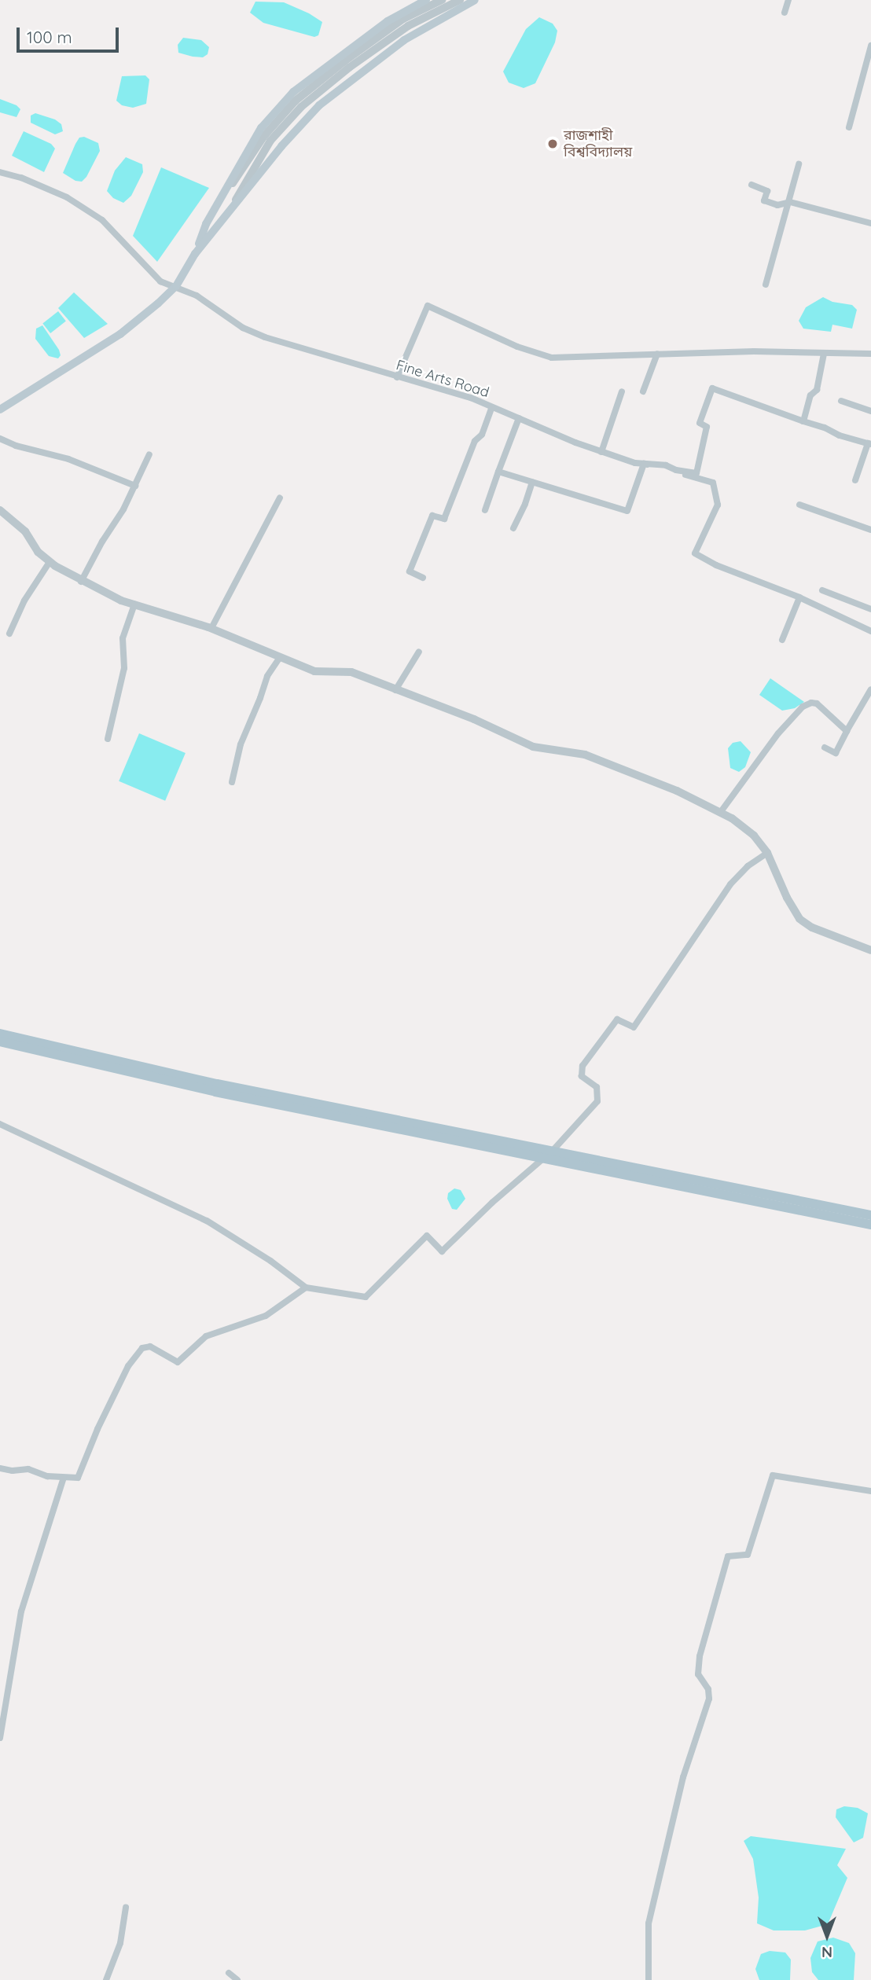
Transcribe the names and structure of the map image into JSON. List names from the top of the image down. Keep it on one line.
{"streets":{"street":["Fine Arts Road"]},"places":["রাজশাহী বিশ্ববিদ্যালয়"],"scale_bar":"100 m","north":"bottom"}
